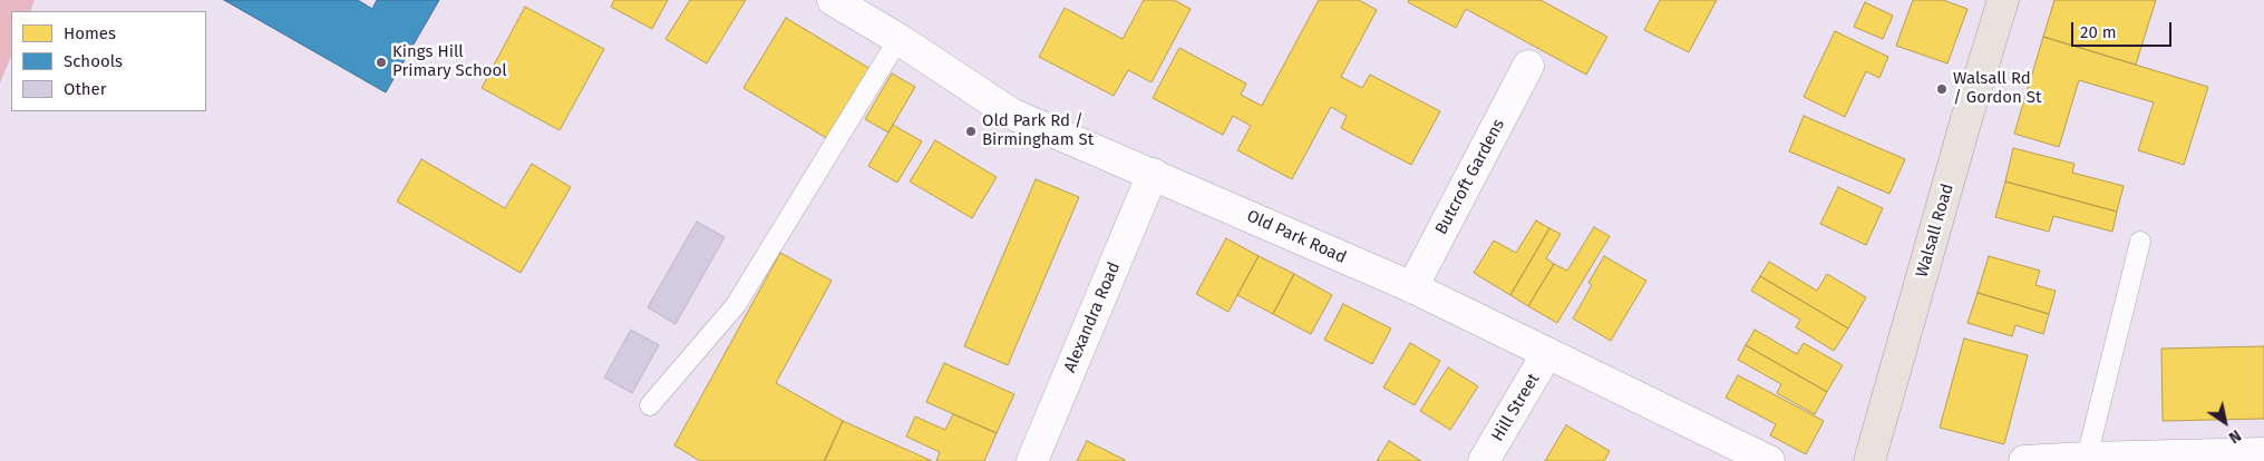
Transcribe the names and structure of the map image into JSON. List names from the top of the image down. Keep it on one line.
{"streets":{"main road":["Walsall Road"],"street":["Butcroft Gardens","Old Park Road","Alexandra Road","Hill Street"]},"crossings":[["Butcroft Gardens","Old Park Road"],["Old Park Road","Alexandra Road"],["Old Park Road","Hill Street"]],"places":["Kings Hill Primary School","Walsall Rd / Gordon St","Old Park Rd / Birmingham St"],"legend":["Homes","Schools","Other"],"scale_bar":"20 m","north":"bottom right"}
